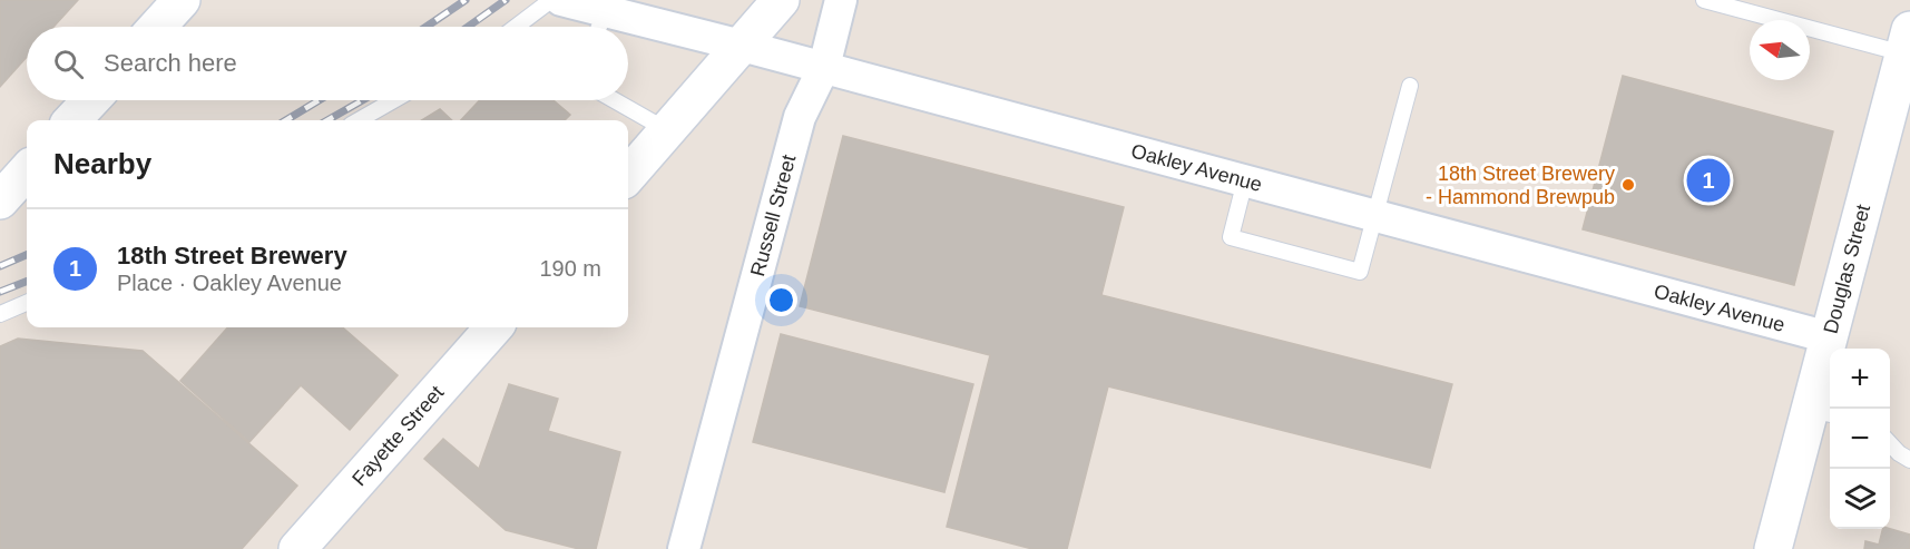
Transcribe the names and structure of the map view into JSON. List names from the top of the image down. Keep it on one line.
{"streets":{"street":["Oakley Avenue","Russell Street","Douglas Street","Fayette Street"]},"crossings":[["Oakley Avenue","Russell Street"],["Oakley Avenue","Douglas Street"]],"places":["18th Street Brewery - Hammond Brewpub"],"north":"left","page":{"search":"Search here","heading":"Nearby","pins":"1","list":[{"mark":"1","name":"18th Street Brewery","note":"Place · Oakley Avenue","value":"190 m"}],"map_buttons":["+","−"]}}
